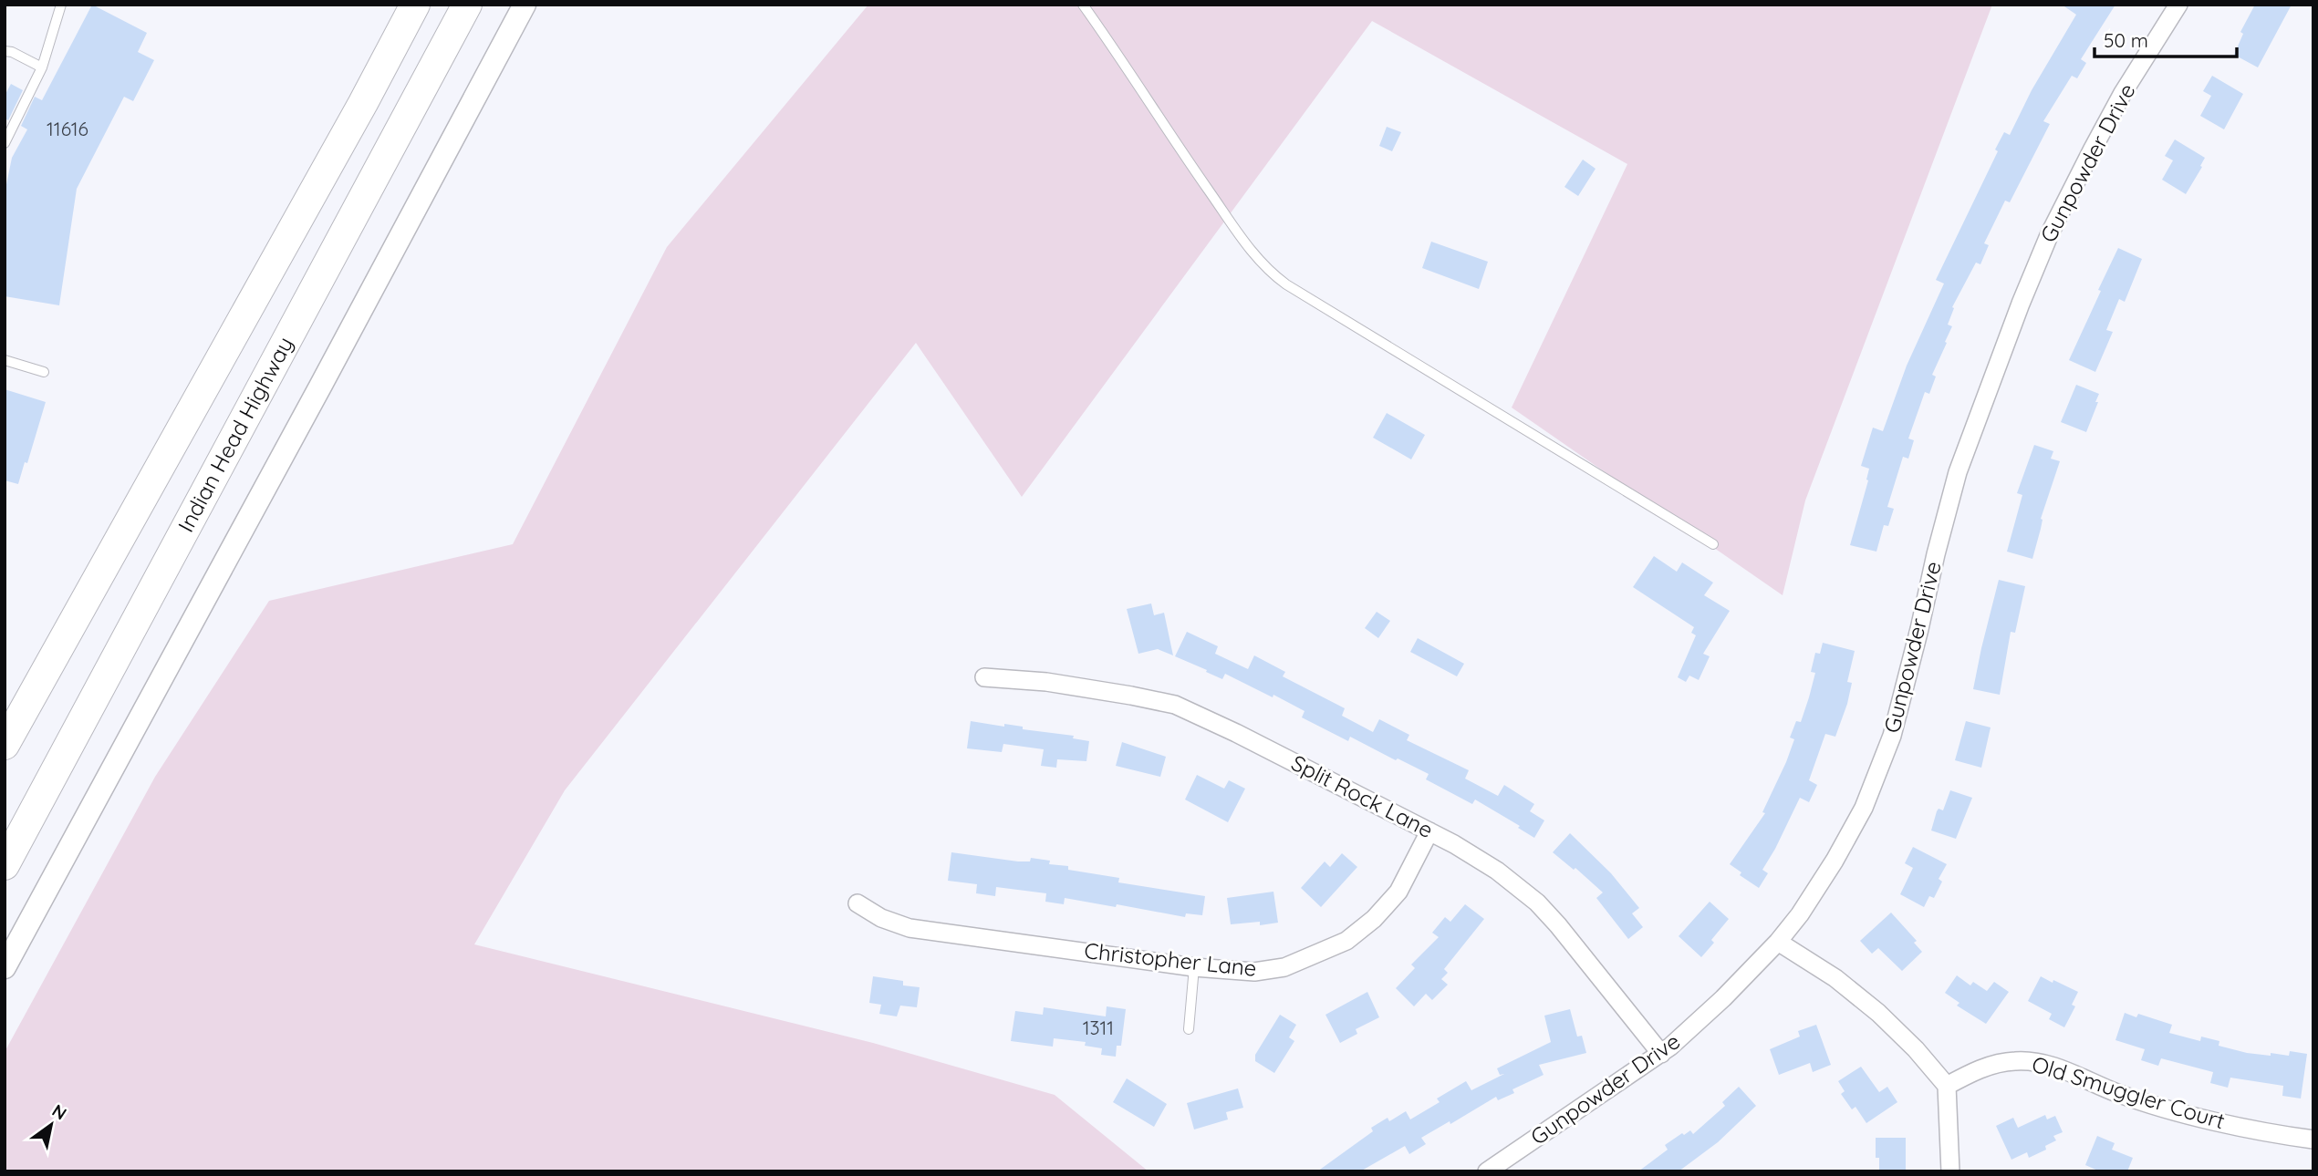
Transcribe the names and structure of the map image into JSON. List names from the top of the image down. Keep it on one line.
{"streets":{"highway":["Indian Head Highway"],"street":["Gunpowder Drive","Split Rock Lane","Christopher Lane","Old Smuggler Court"]},"crossings":[["Gunpowder Drive","Split Rock Lane"],["Split Rock Lane","Christopher Lane"]],"house_numbers":["11616","1311"],"scale_bar":"50 m","north":"top right"}
